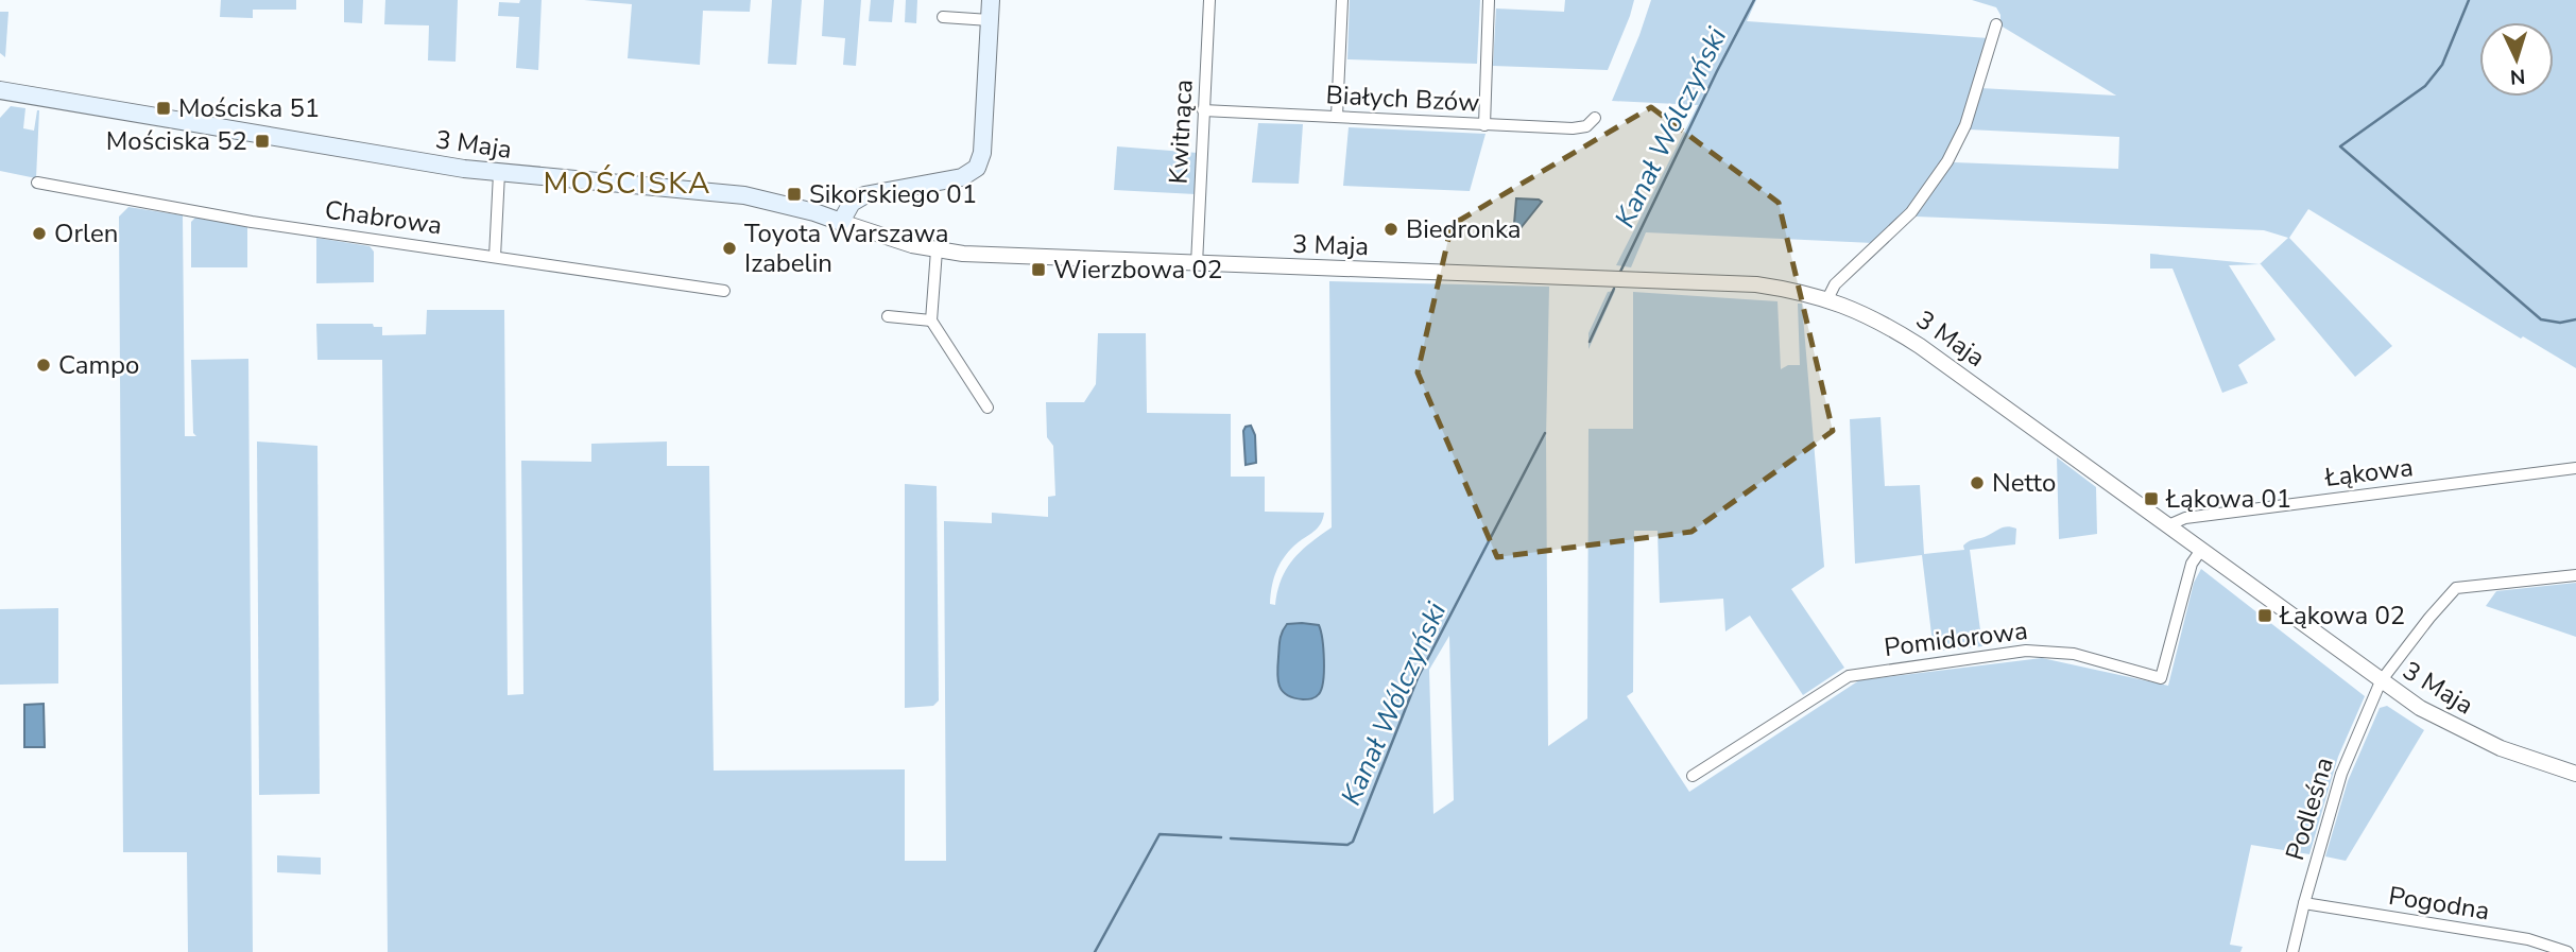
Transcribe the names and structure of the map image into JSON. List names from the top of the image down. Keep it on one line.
{"streets":{"main road":["3 Maja"],"street":["Białych Bzów","Kwitnąca","Chabrowa","Łąkowa","Pomidorowa","Podleśna","Pogodna"]},"crossings":[["Białych Bzów","Kwitnąca"],["Kwitnąca","3 Maja"],["3 Maja","Łąkowa"],["3 Maja","Pomidorowa"],["3 Maja","Podleśna"],["Podleśna","Pogodna"]],"districts":["MOŚCISKA"],"water":["Kanał Wólczyński"],"places":{"transit":["Mościska 51","Mościska 52","Sikorskiego 01","Wierzbowa 02","Łąkowa 01","Łąkowa 02"],"other":["Biedronka","Orlen","Toyota Warszawa Izabelin","Campo","Netto"]},"north":"bottom"}
